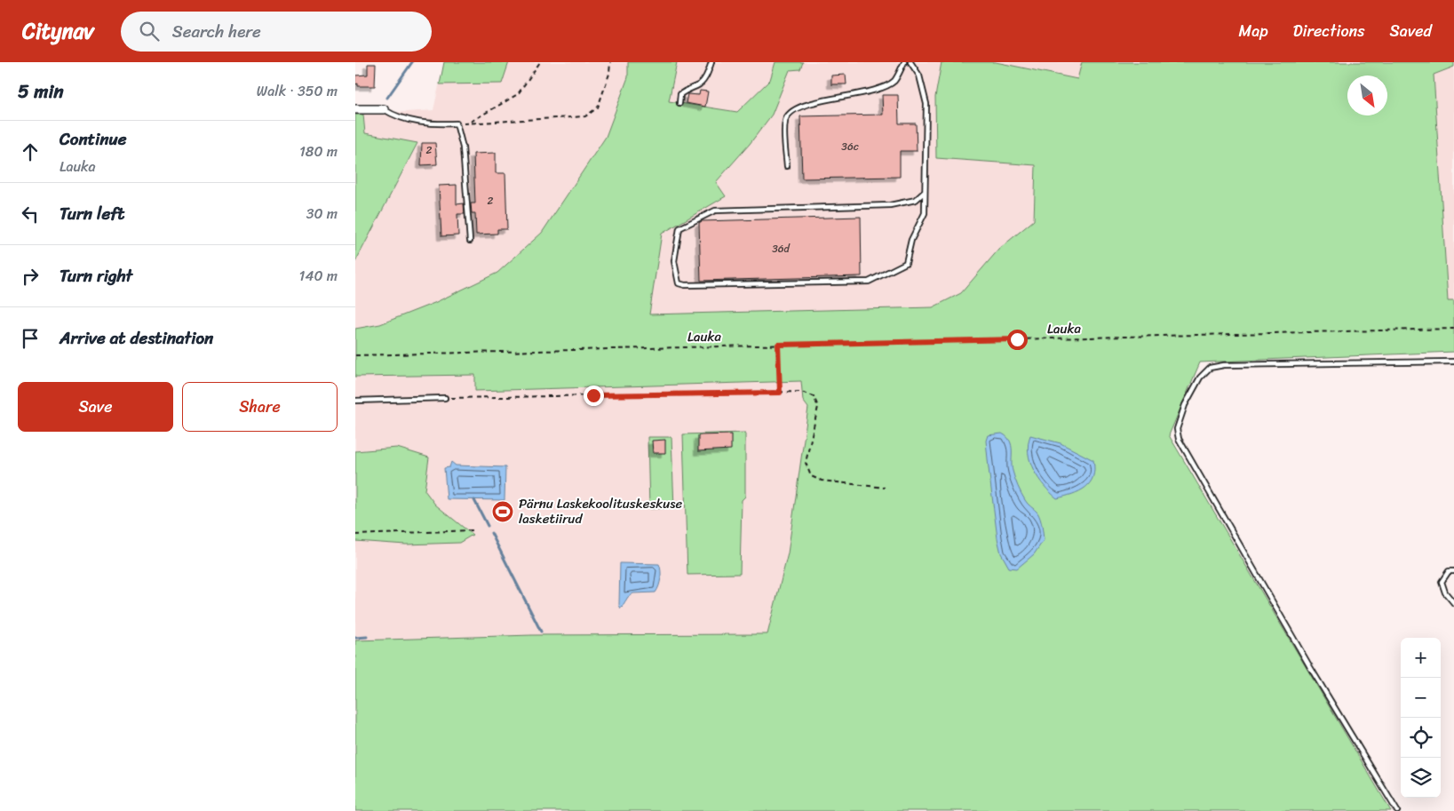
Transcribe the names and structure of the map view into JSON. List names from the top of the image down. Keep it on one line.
{"streets":{"path":["Lauka"]},"places":{"sports":["Pärnu Laskekoolituskeskuse lasketiirud"]},"house_numbers":["36c","2","2","36d"],"north":"bottom right","page":{"header":"Citynav","search":"Search here","nav":["Map","Directions","Saved"],"heading":["5 min","Walk · 350 m"],"list":[["Continue","Lauka","180 m"],["Turn left","30 m"],["Turn right","140 m"],"Arrive at destination"],"buttons":["Save","Share"],"map_buttons":["+","−"]}}
